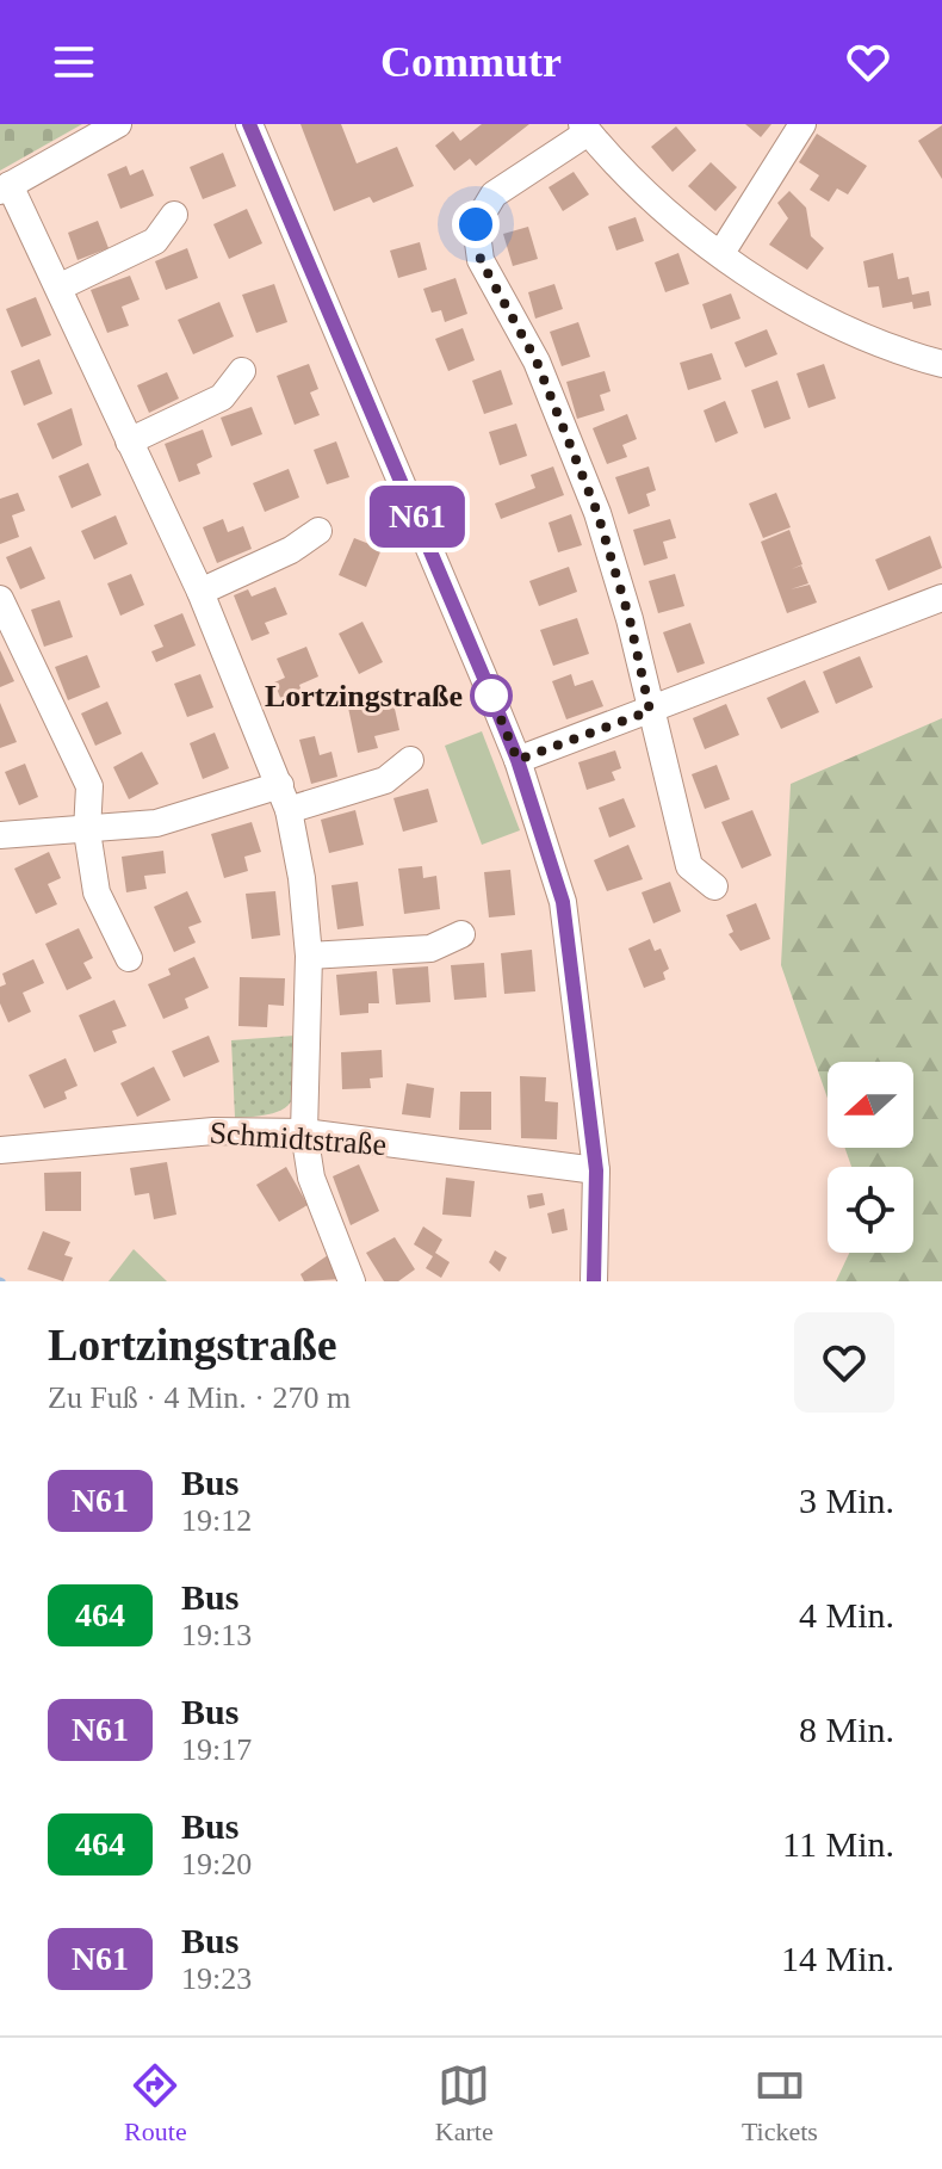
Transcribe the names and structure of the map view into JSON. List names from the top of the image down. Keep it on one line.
{"streets":{"street":["Schmidtstraße"]},"places":["Lortzingstraße"],"lines":["bus line N61"],"north":"left","page":{"header":"Commutr","on_map":"N61","heading":["Lortzingstraße","Zu Fuß · 4 Min. · 270 m"],"list":[{"mark":"N61","name":"Bus","note":"19:12","value":"3 Min."},{"mark":"464","name":"Bus","note":"19:13","value":"4 Min."},{"mark":"N61","name":"Bus","note":"19:17","value":"8 Min."},{"mark":"464","name":"Bus","note":"19:20","value":"11 Min."},{"mark":"N61","name":"Bus","note":"19:23","value":"14 Min."}],"tabs":["Route","Karte","Tickets"]}}
